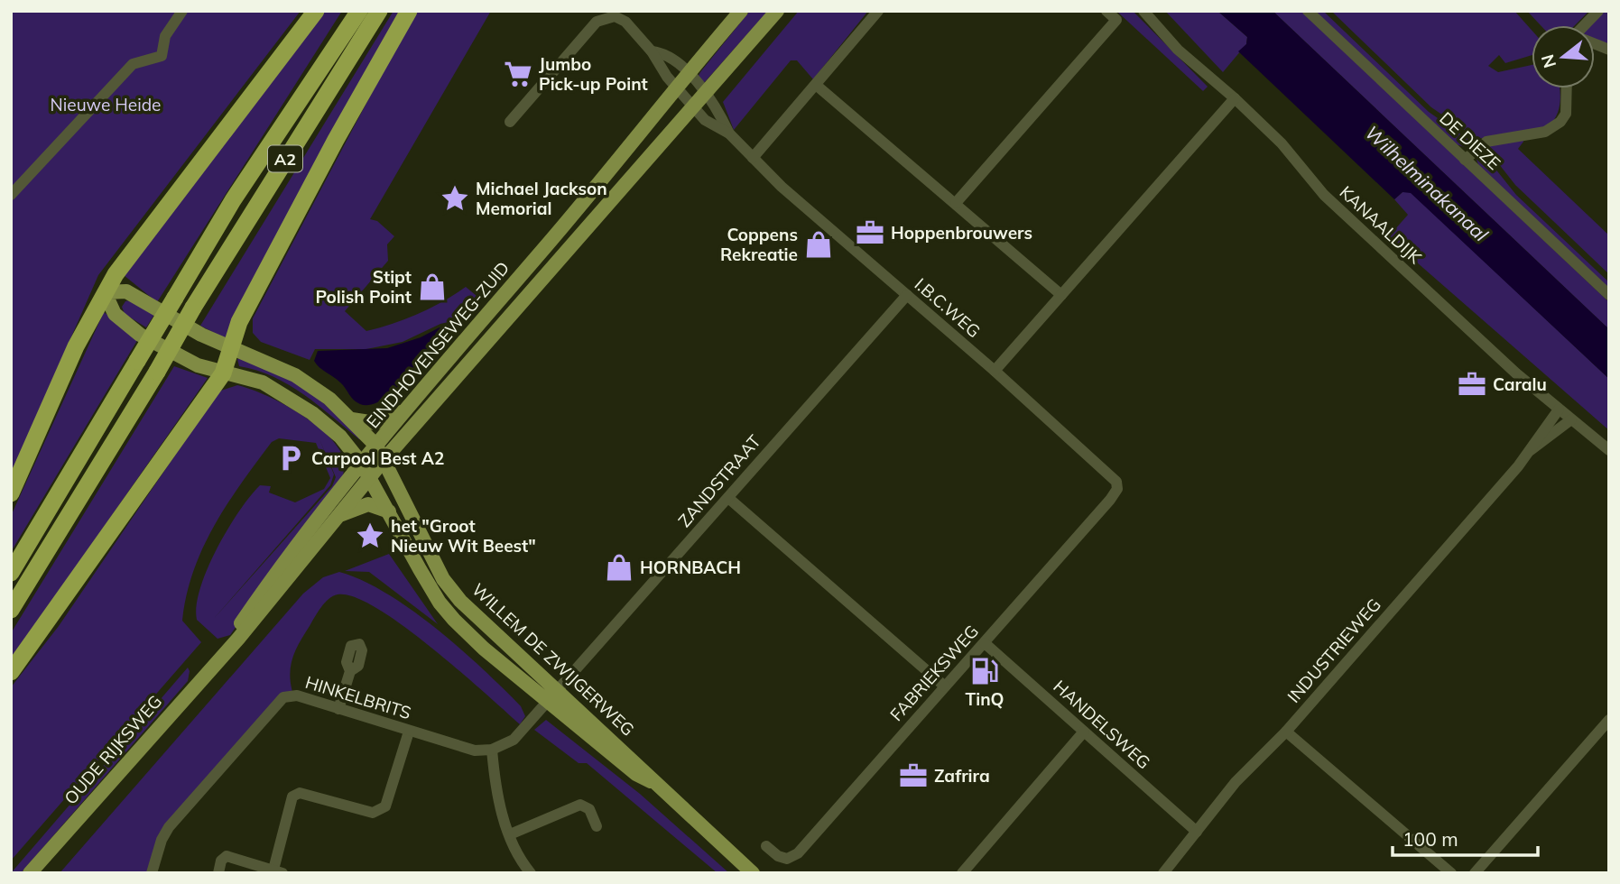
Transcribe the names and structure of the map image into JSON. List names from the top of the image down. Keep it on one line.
{"streets":{"highway":["A2"],"main road":["EINDHOVENSEWEG-ZUID","WILLEM DE ZWIJGERWEG","OUDE RIJKSWEG"],"street":["DE DIEZE","KANAALDIJK","I.B.C.WEG","ZANDSTRAAT","INDUSTRIEWEG","FABRIEKSWEG","HINKELBRITS","HANDELSWEG"]},"crossings":[["A2","EINDHOVENSEWEG-ZUID"],["KANAALDIJK","INDUSTRIEWEG"],["I.B.C.WEG","EINDHOVENSEWEG-ZUID"],["I.B.C.WEG","ZANDSTRAAT"],["I.B.C.WEG","FABRIEKSWEG"],["EINDHOVENSEWEG-ZUID","WILLEM DE ZWIJGERWEG"],["EINDHOVENSEWEG-ZUID","OUDE RIJKSWEG"],["ZANDSTRAAT","WILLEM DE ZWIJGERWEG"],["INDUSTRIEWEG","HANDELSWEG"],["WILLEM DE ZWIJGERWEG","OUDE RIJKSWEG"],["FABRIEKSWEG","HANDELSWEG"]],"water":["Wilhelminakanaal"],"parks":["Nieuwe Heide"],"places":{"supermarket":["Jumbo Pick-up Point"],"place":["Michael Jackson Memorial","het \"Groot Nieuw Wit Beest\""],"office":["Hoppenbrouwers","Caralu","Zafrira"],"shop":["Coppens Rekreatie","Stipt Polish Point","HORNBACH"],"parking":["Carpool Best A2"],"fuel station":["TinQ"]},"scale_bar":"100 m","north":"left"}
